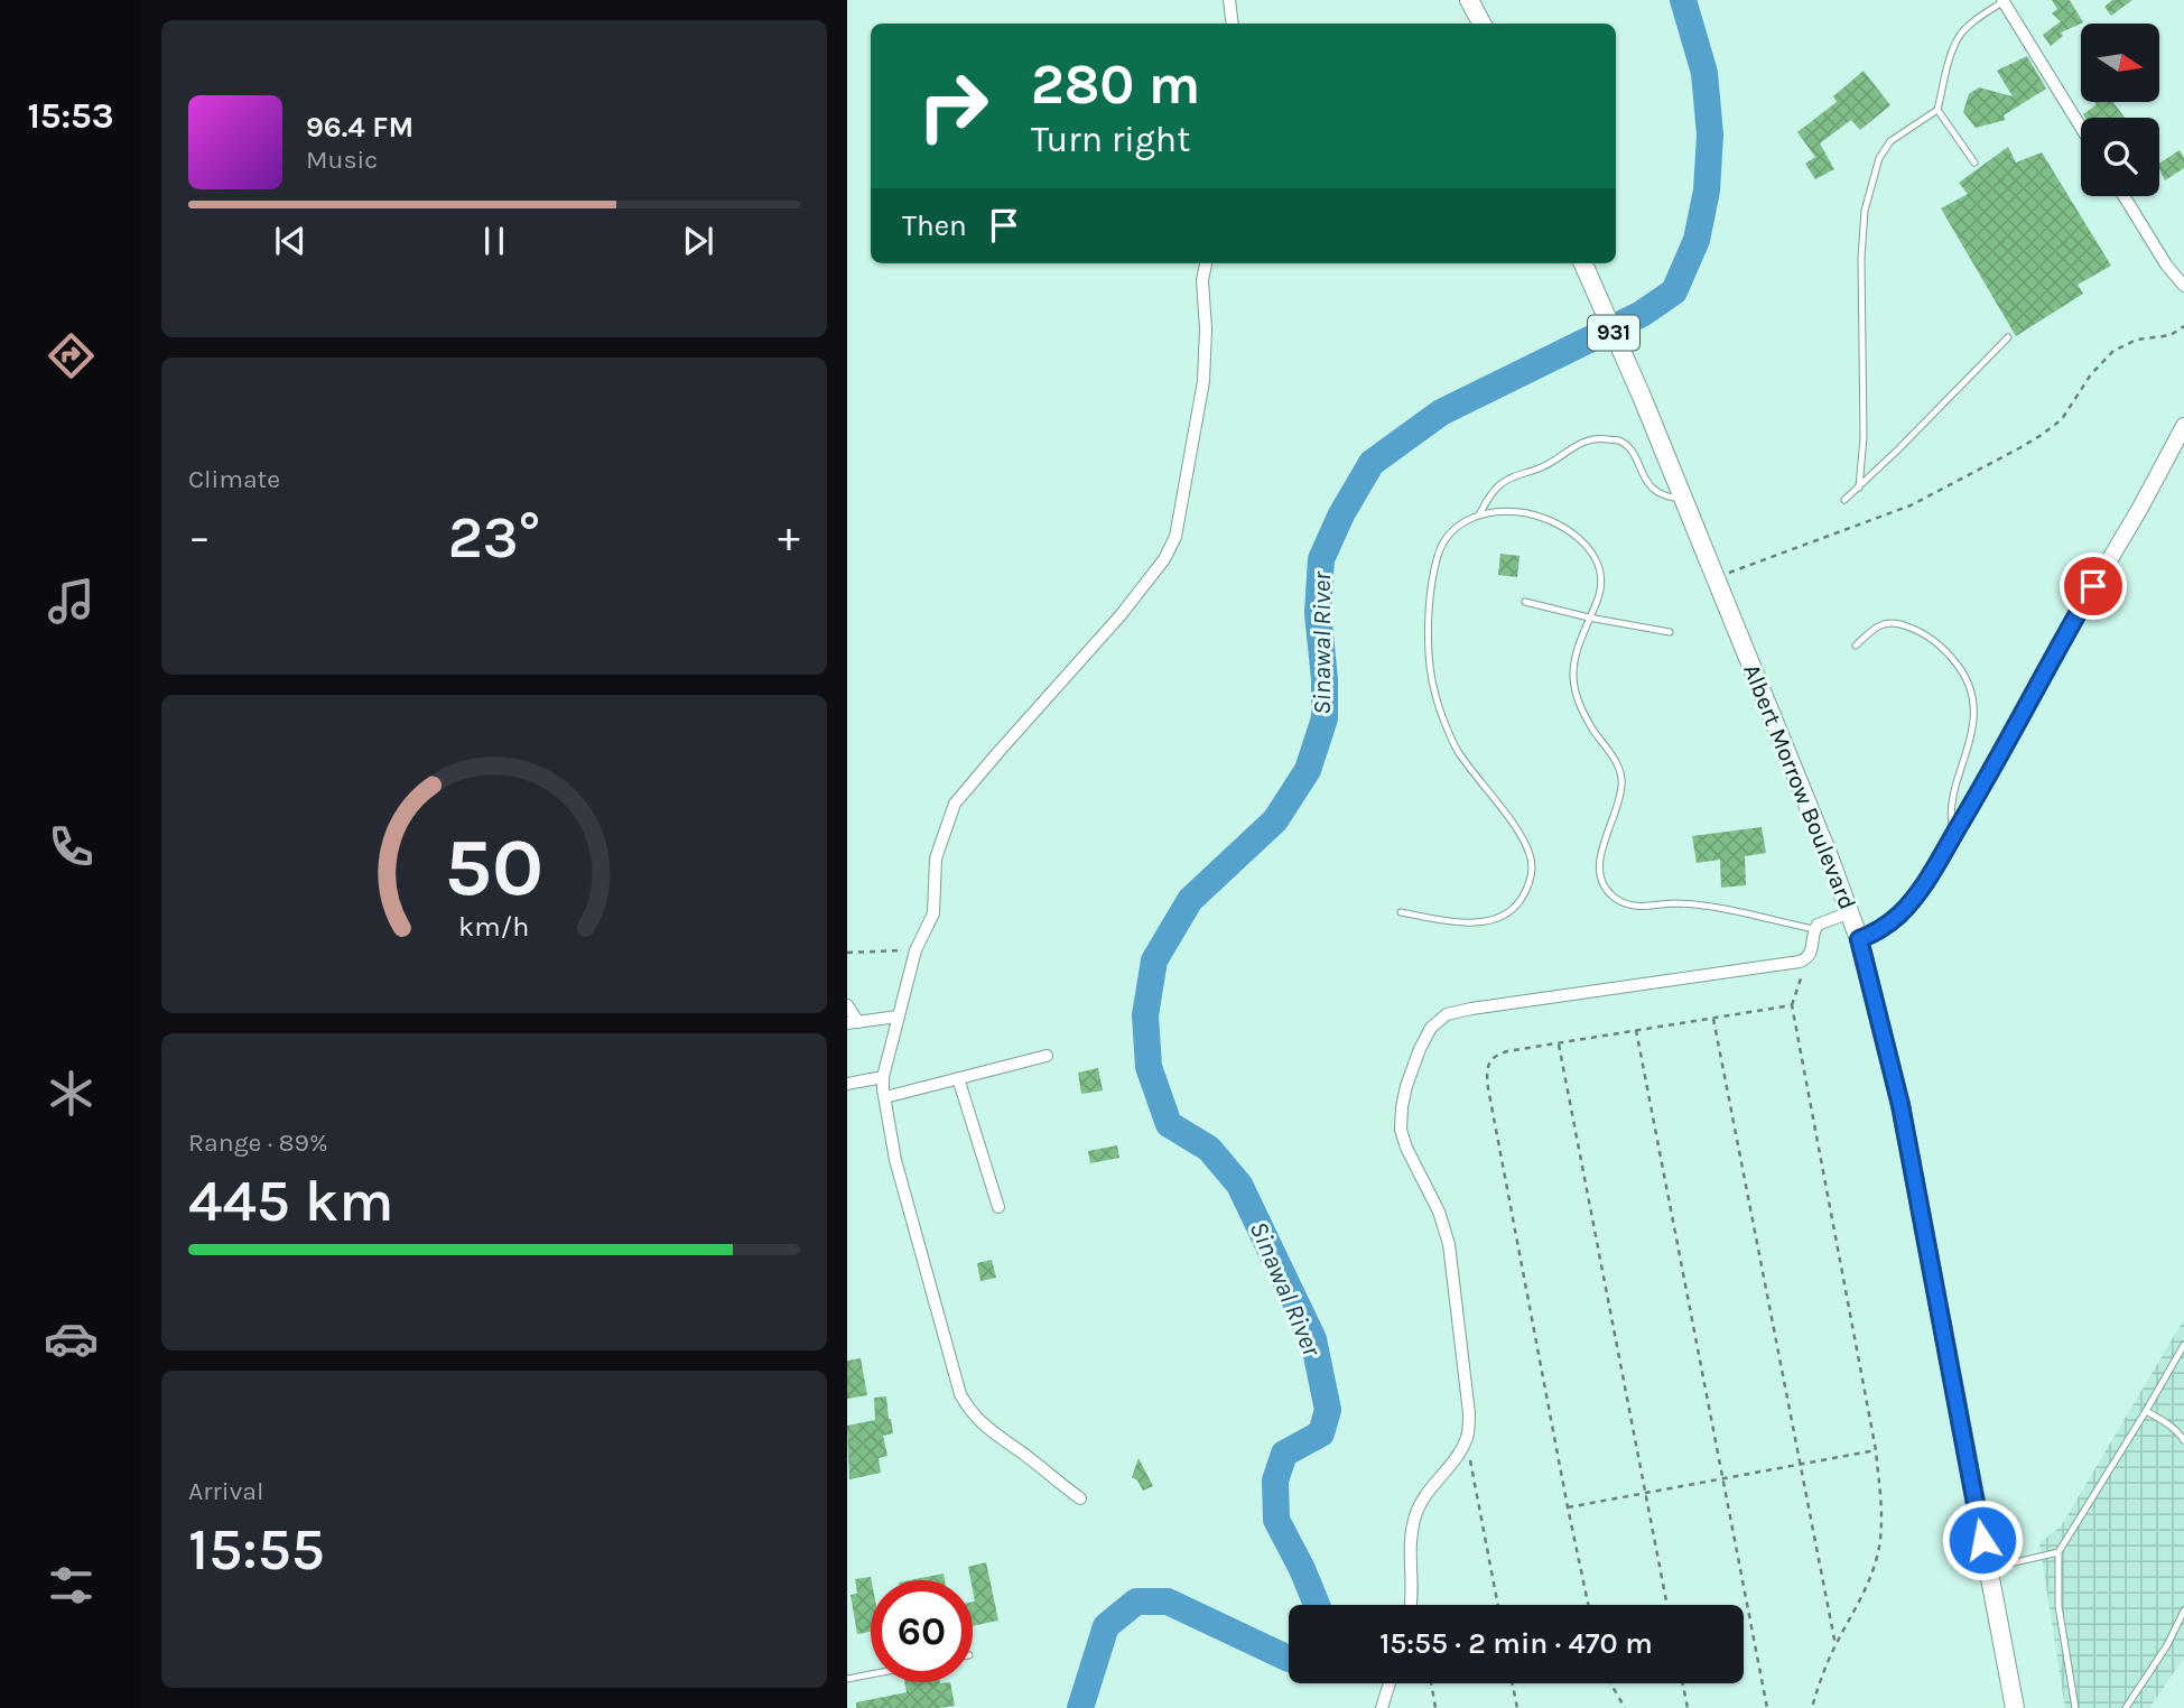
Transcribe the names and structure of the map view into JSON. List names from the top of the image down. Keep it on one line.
{"streets":{"main road":["931","Albert Morrow Boulevard"]},"water":["Sinawal River"],"north":"right","page":{"tabs":"15:53","turn":["280 m","Turn right"],"song":["96.4 FM","Music"],"then":"Then","tile":["Climate",["Range · 89%","445 km"],["Arrival","15:55"]],"heat":["−","23°","+"],"limit":"60","trip":"15:55 · 2 min · 470 m","gauge":["50","km/h"]}}
